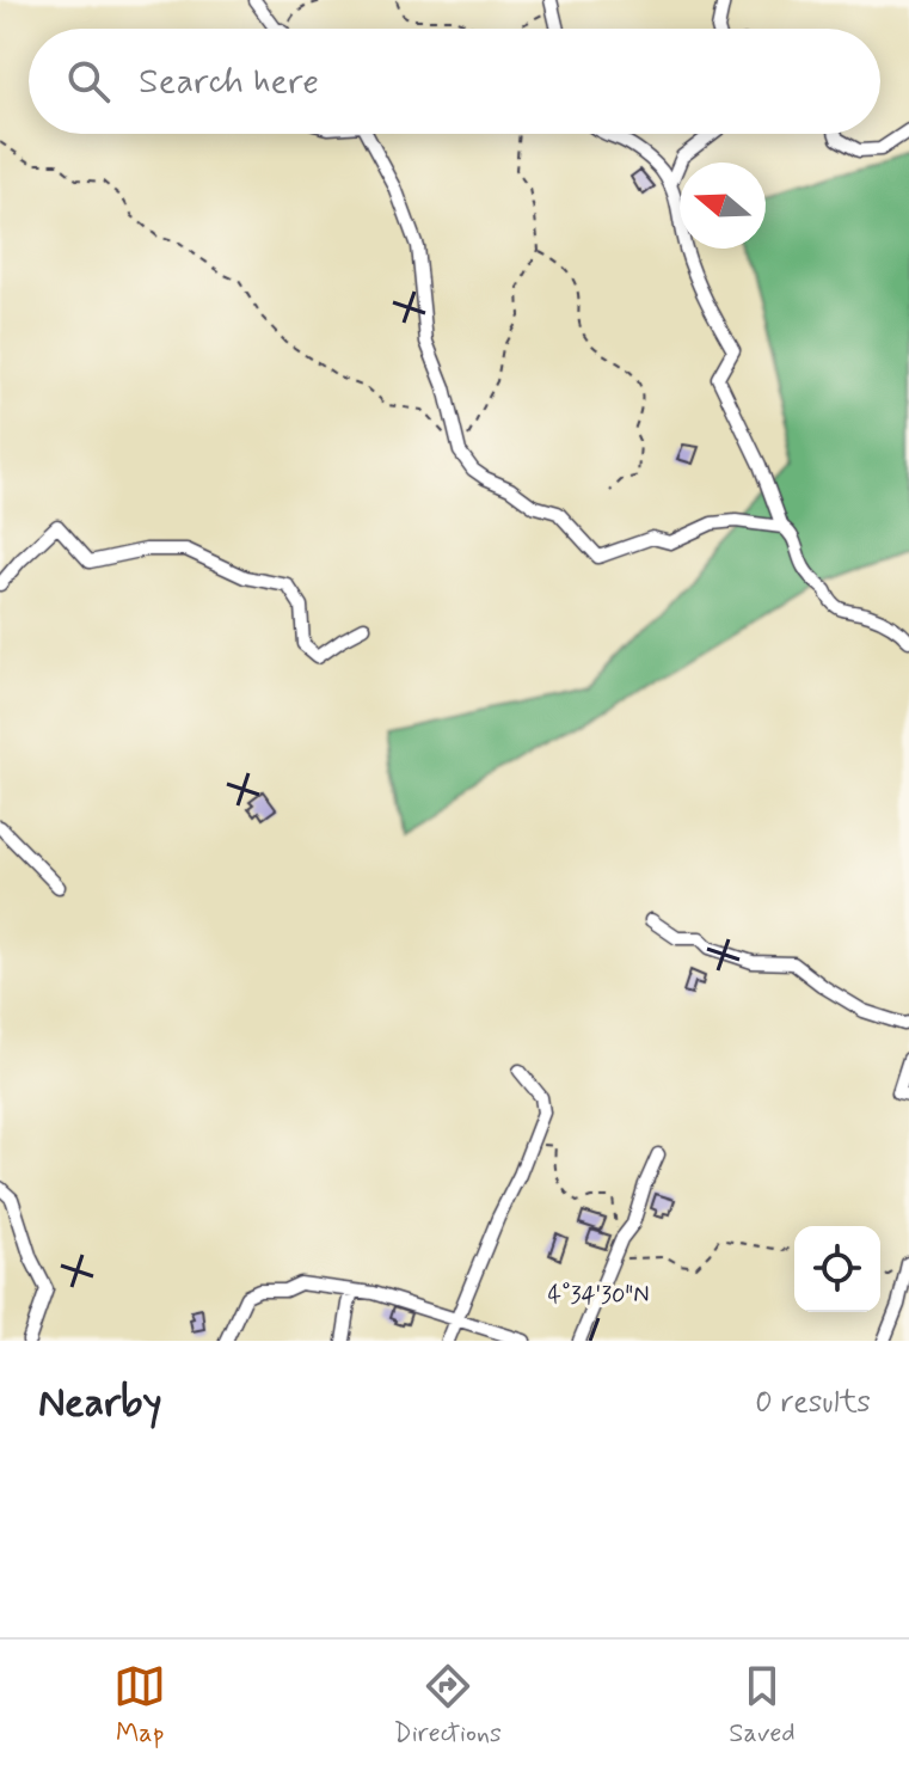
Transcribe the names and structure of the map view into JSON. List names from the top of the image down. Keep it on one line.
{"north":"left","page":{"search":"Search here","heading":["Nearby","0 results"],"nav":["Map","Directions","Saved"]},"coordinates":["4°34'30\"N"]}
